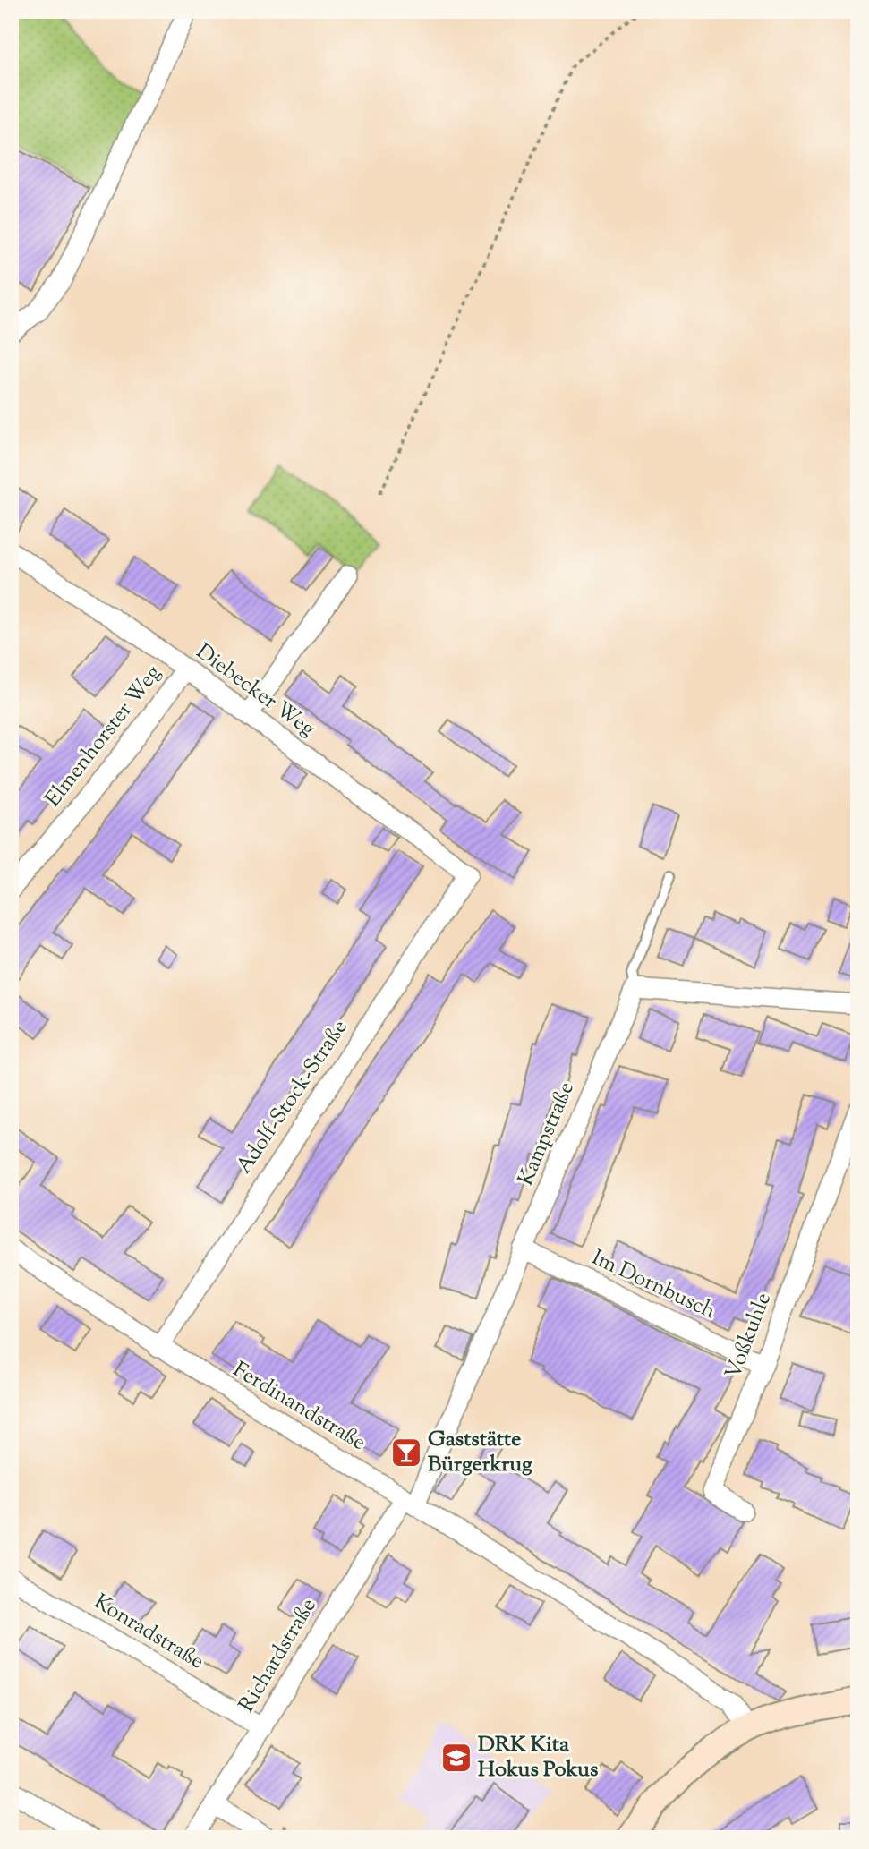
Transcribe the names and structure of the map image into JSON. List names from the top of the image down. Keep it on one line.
{"streets":{"street":["Diebecker Weg","Elmenhorster Weg","Adolf-Stock-Straße","Kampstraße","Im Dornbusch","Voßkuhle","Ferdinandstraße","Konradstraße","Richardstraße"]},"crossings":[["Diebecker Weg","Elmenhorster Weg"],["Diebecker Weg","Adolf-Stock-Straße"],["Adolf-Stock-Straße","Ferdinandstraße"],["Kampstraße","Im Dornbusch"],["Kampstraße","Ferdinandstraße"],["Kampstraße","Richardstraße"],["Im Dornbusch","Voßkuhle"],["Ferdinandstraße","Richardstraße"],["Konradstraße","Richardstraße"]],"places":{"bar":["Gaststätte Bürgerkrug"],"school or university":["DRK Kita Hokus Pokus"]}}
